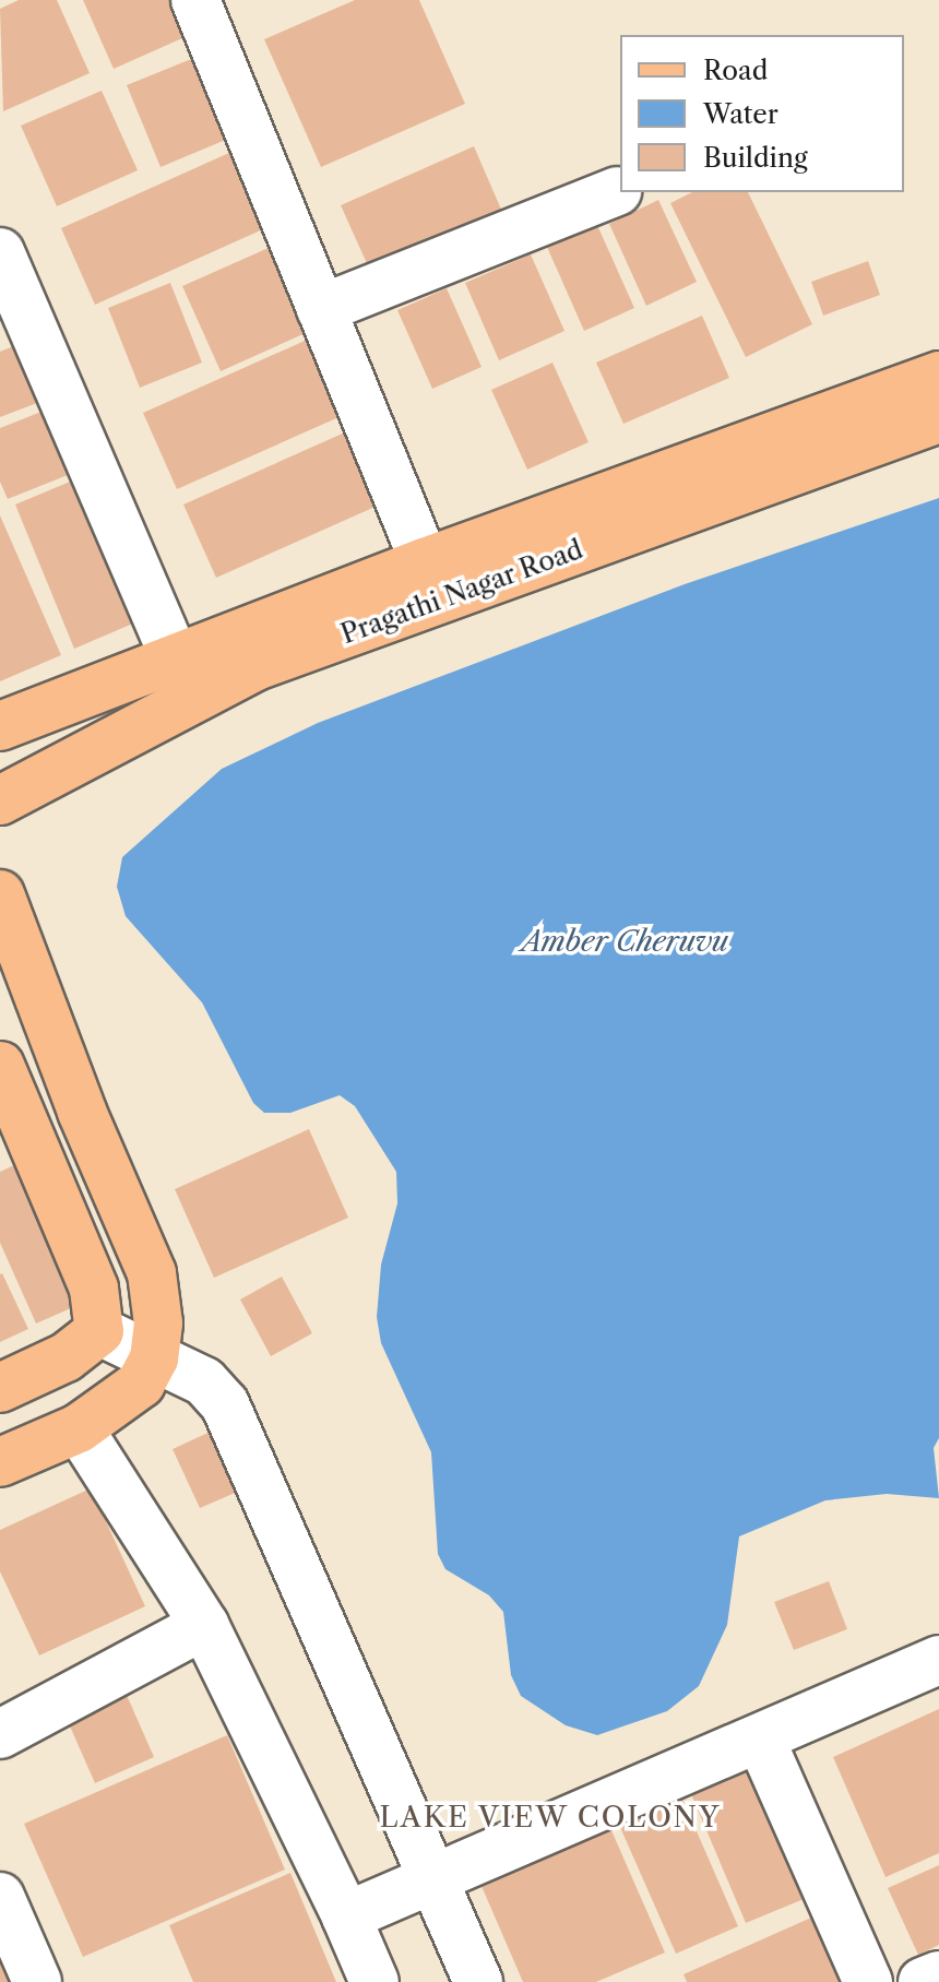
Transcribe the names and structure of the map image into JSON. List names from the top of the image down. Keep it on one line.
{"streets":{"main road":["Pragathi Nagar Road"]},"districts":["LAKE VIEW COLONY"],"water":["Amber Cheruvu"],"legend":["Road","Water","Building"]}
